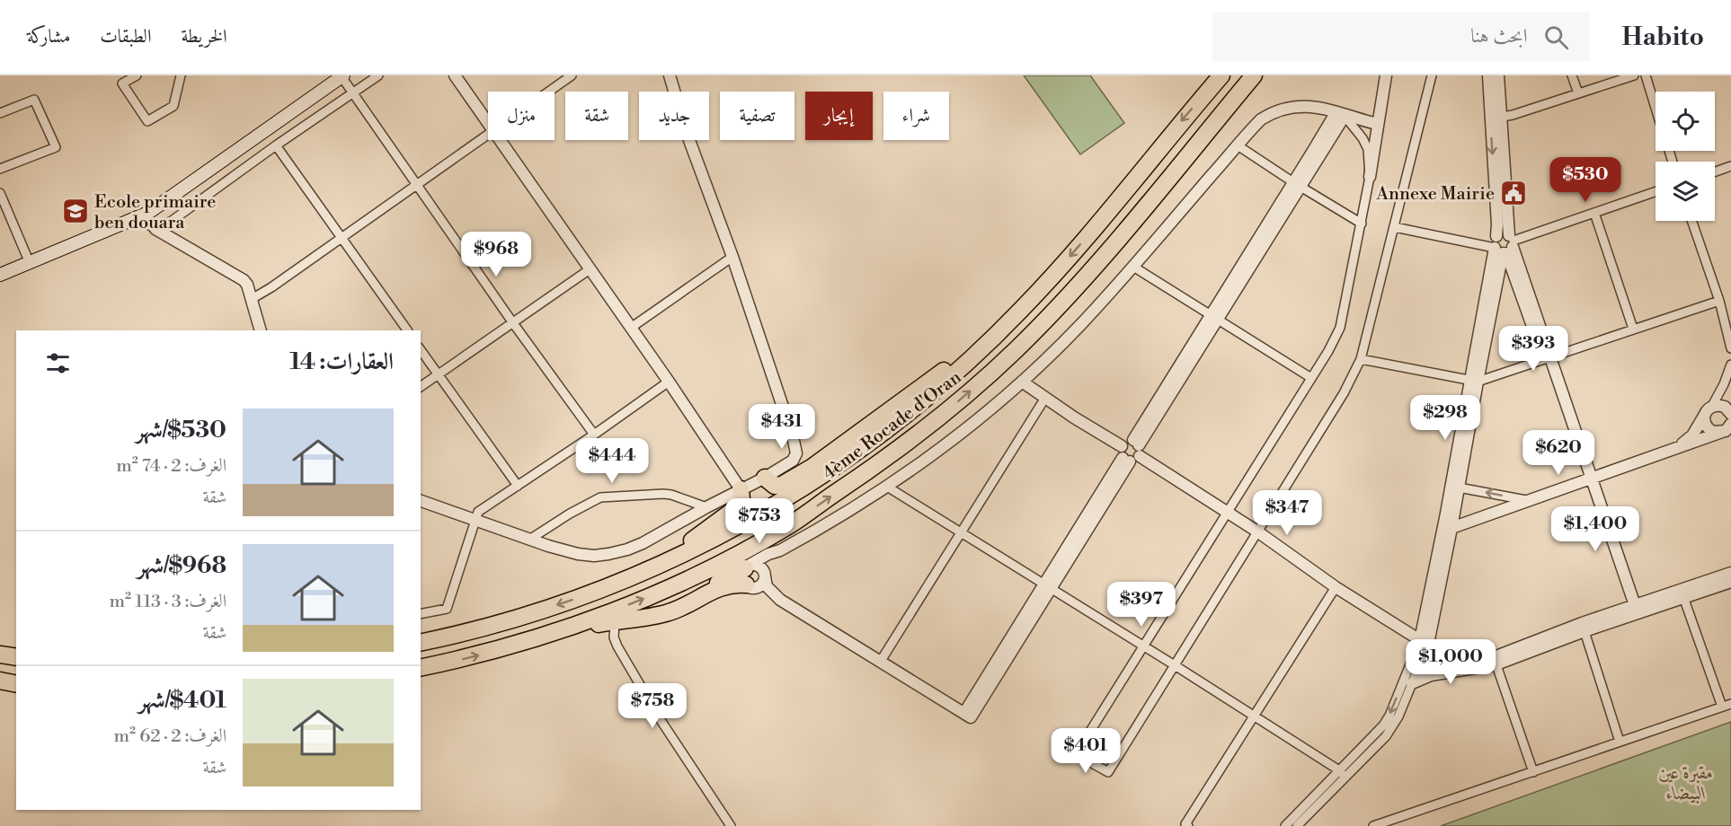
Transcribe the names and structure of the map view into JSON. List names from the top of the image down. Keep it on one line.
{"streets":{"highway":["4ème Rocade d'Oran"]},"parks":["مقبرة عين البيضاء"],"places":{"public building":["Annexe Mairie"],"school or university":["Ecole primaire ben douara"]},"page":{"header":"Habito","search":"ابحث هنا","nav":["الخريطة","الطبقات","مشاركة"],"chip":["شراء","إيجار","تصفية","جديد","شقة","منزل"],"price":["$530","$968","$393","$298","$431","$620","$444","$347","$753","$1,400","$397","$1,000","$758","$401"],"heading":"العقارات: 14","list":[{"name":"$530/شهر","note":"الغرف: 2 · 74 m² · شقة"},{"name":"$968/شهر","note":"الغرف: 3 · 113 m² · شقة"},{"name":"$401/شهر","note":"الغرف: 2 · 62 m² · شقة"}]}}
